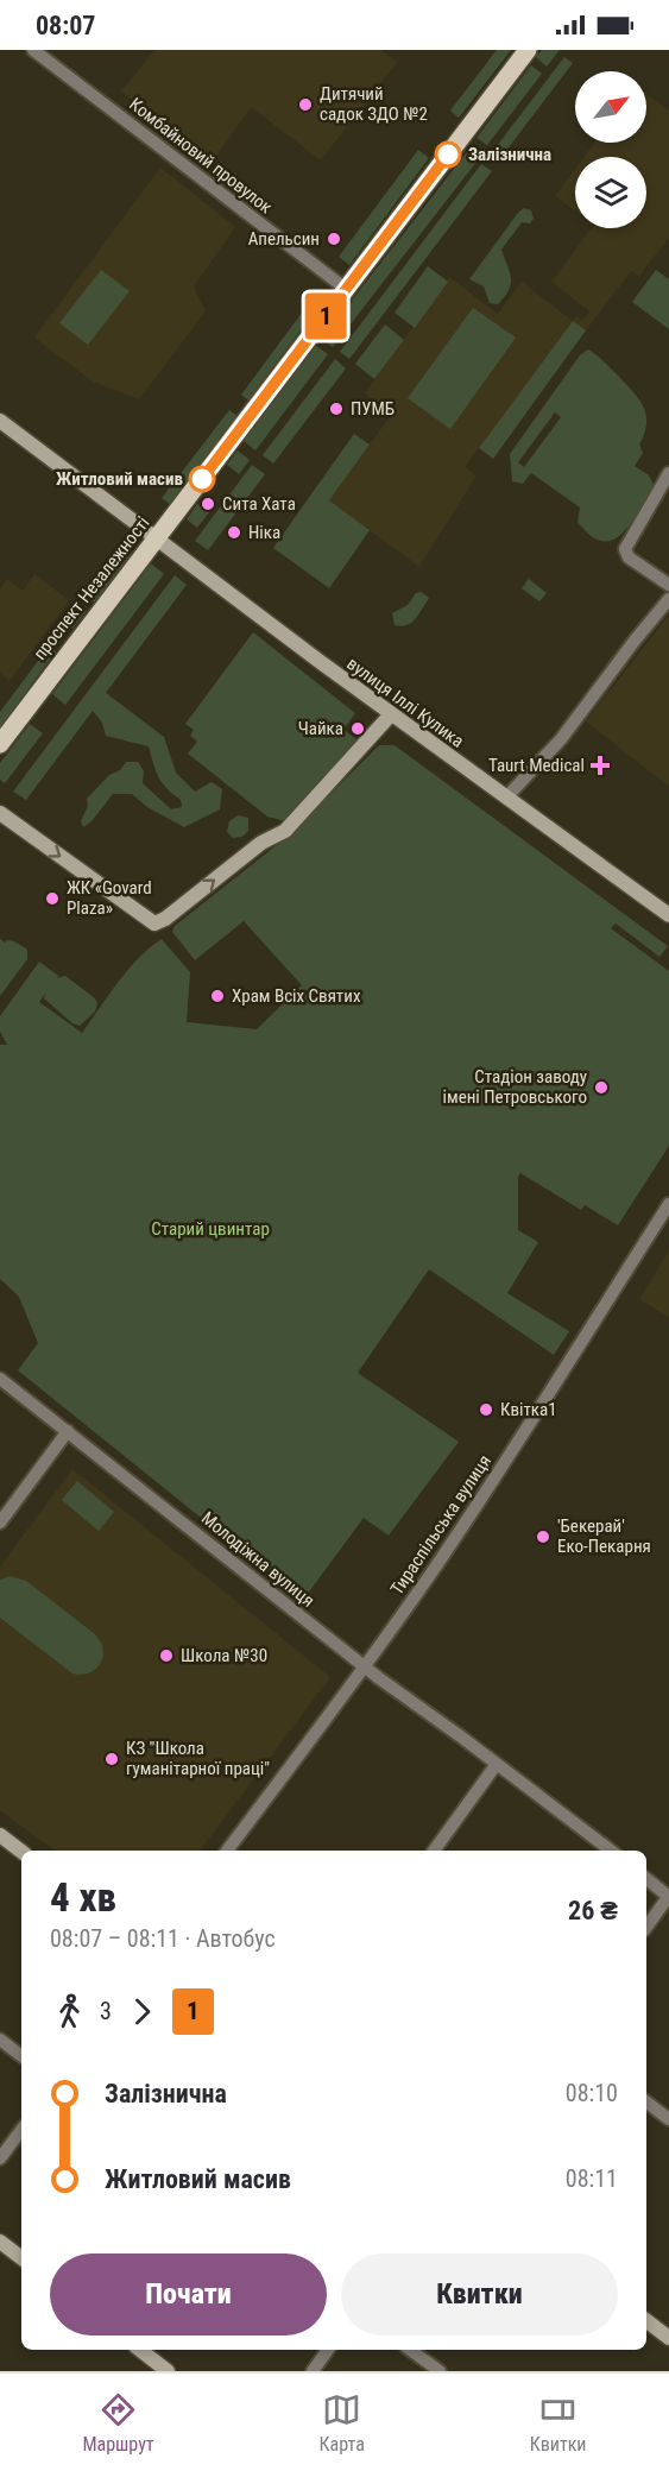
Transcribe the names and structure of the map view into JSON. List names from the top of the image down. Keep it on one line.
{"streets":{"main road":["проспект Незалежності"],"street":["Комбайновий провулок","вулиця Іллі Кулика","Тираспільська вулиця","Молодіжна вулиця"]},"crossings":[["Комбайновий провулок","проспект Незалежності"],["проспект Незалежності","вулиця Іллі Кулика"],["Тираспільська вулиця","Молодіжна вулиця"]],"parks":["Старий цвинтар"],"places":{"other":["Дитячий садок ЗДО №2","Залізнична","Апельсин","ПУМБ","Житловий масив","Сита Хата","Ніка","Чайка","ЖК «Govard Plaza»","Храм Всіх Святих","Стадіон заводу імені Петровського","Квітка1","'Бекерай' Еко-Пекарня","Школа №30","КЗ \"Школа гуманітарної праці\""],"health":["Taurt Medical"]},"lines":["bus line 1"],"north":"top right","page":{"status":"08:07","on_map":"1","heading":["4 хв","08:07 – 08:11 · Автобус","26 ₴"],"legs":["3","1"],"list":[{"name":"Залізнична","value":"08:10"},{"name":"Житловий масив","value":"08:11"}],"buttons":["Почати","Квитки"],"tabs":["Маршрут","Карта","Квитки"]}}
